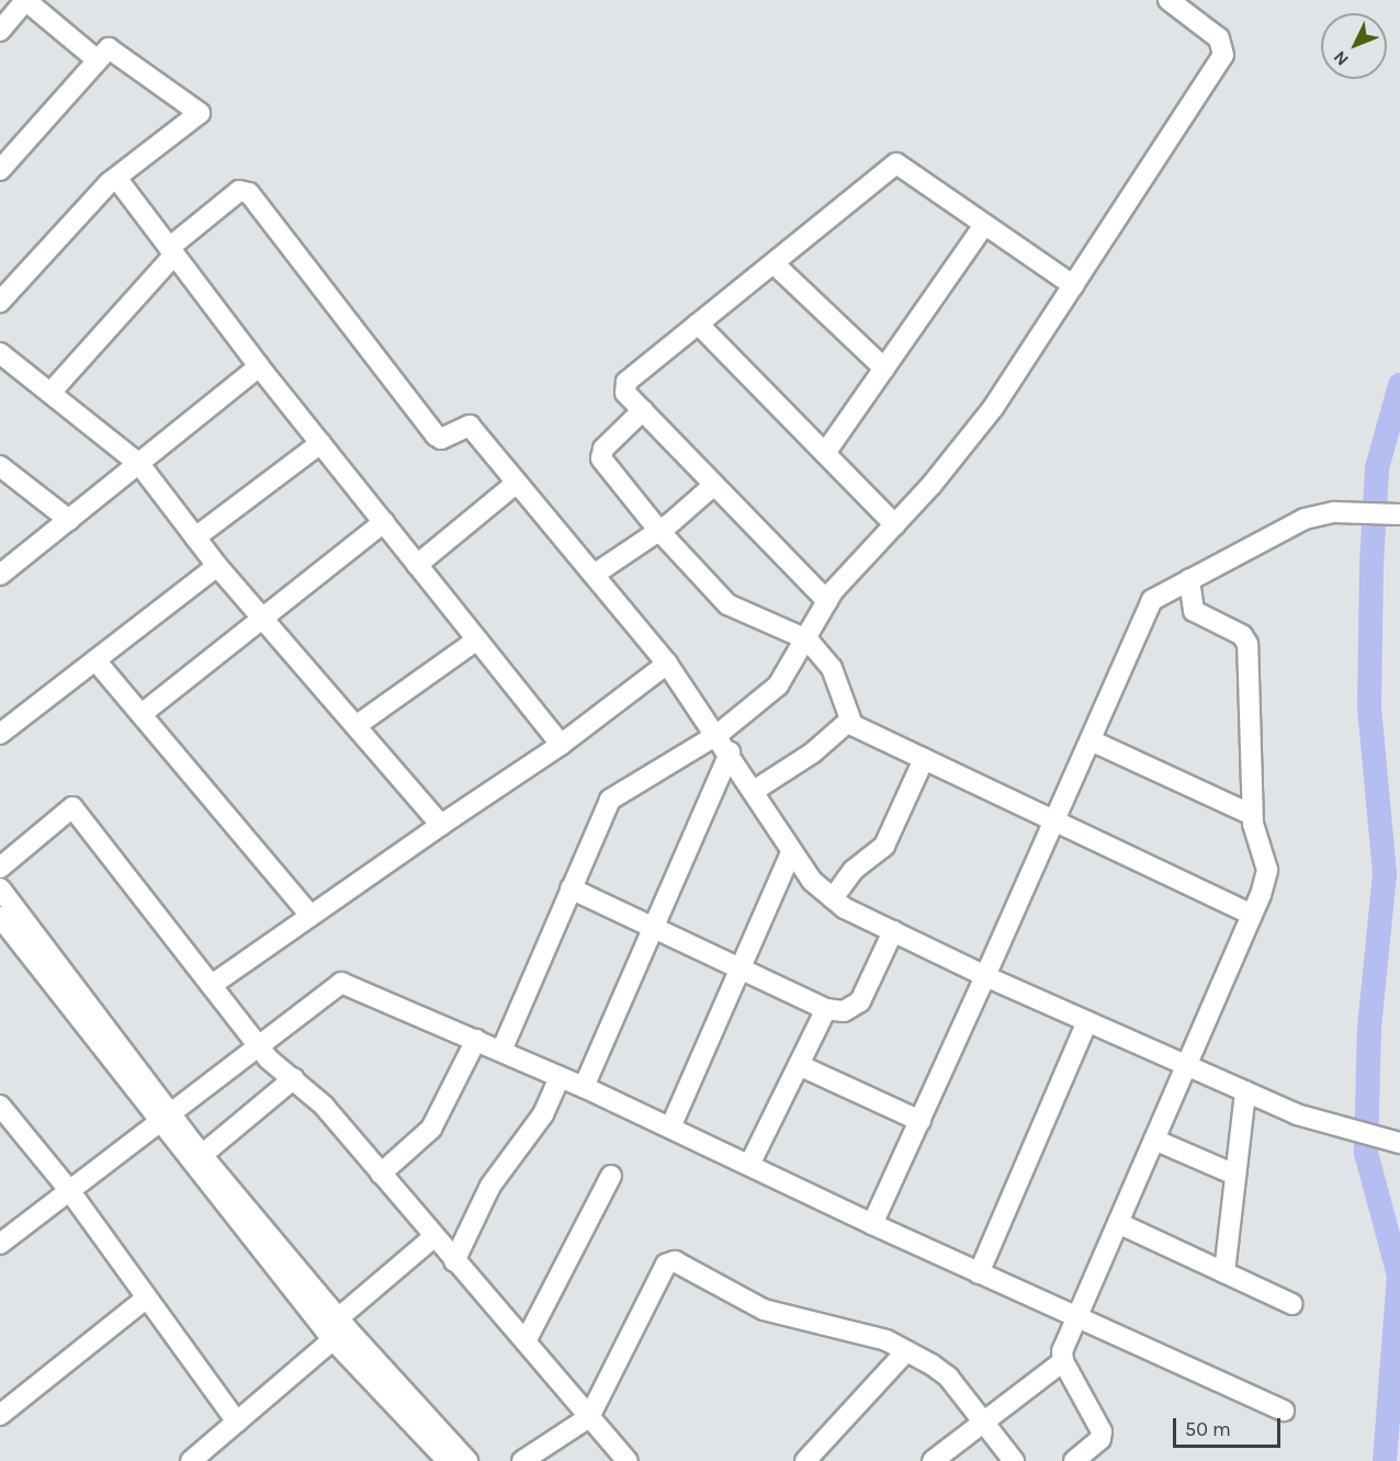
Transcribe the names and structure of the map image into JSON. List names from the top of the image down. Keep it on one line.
{"scale_bar":"50 m","north":"bottom left"}
